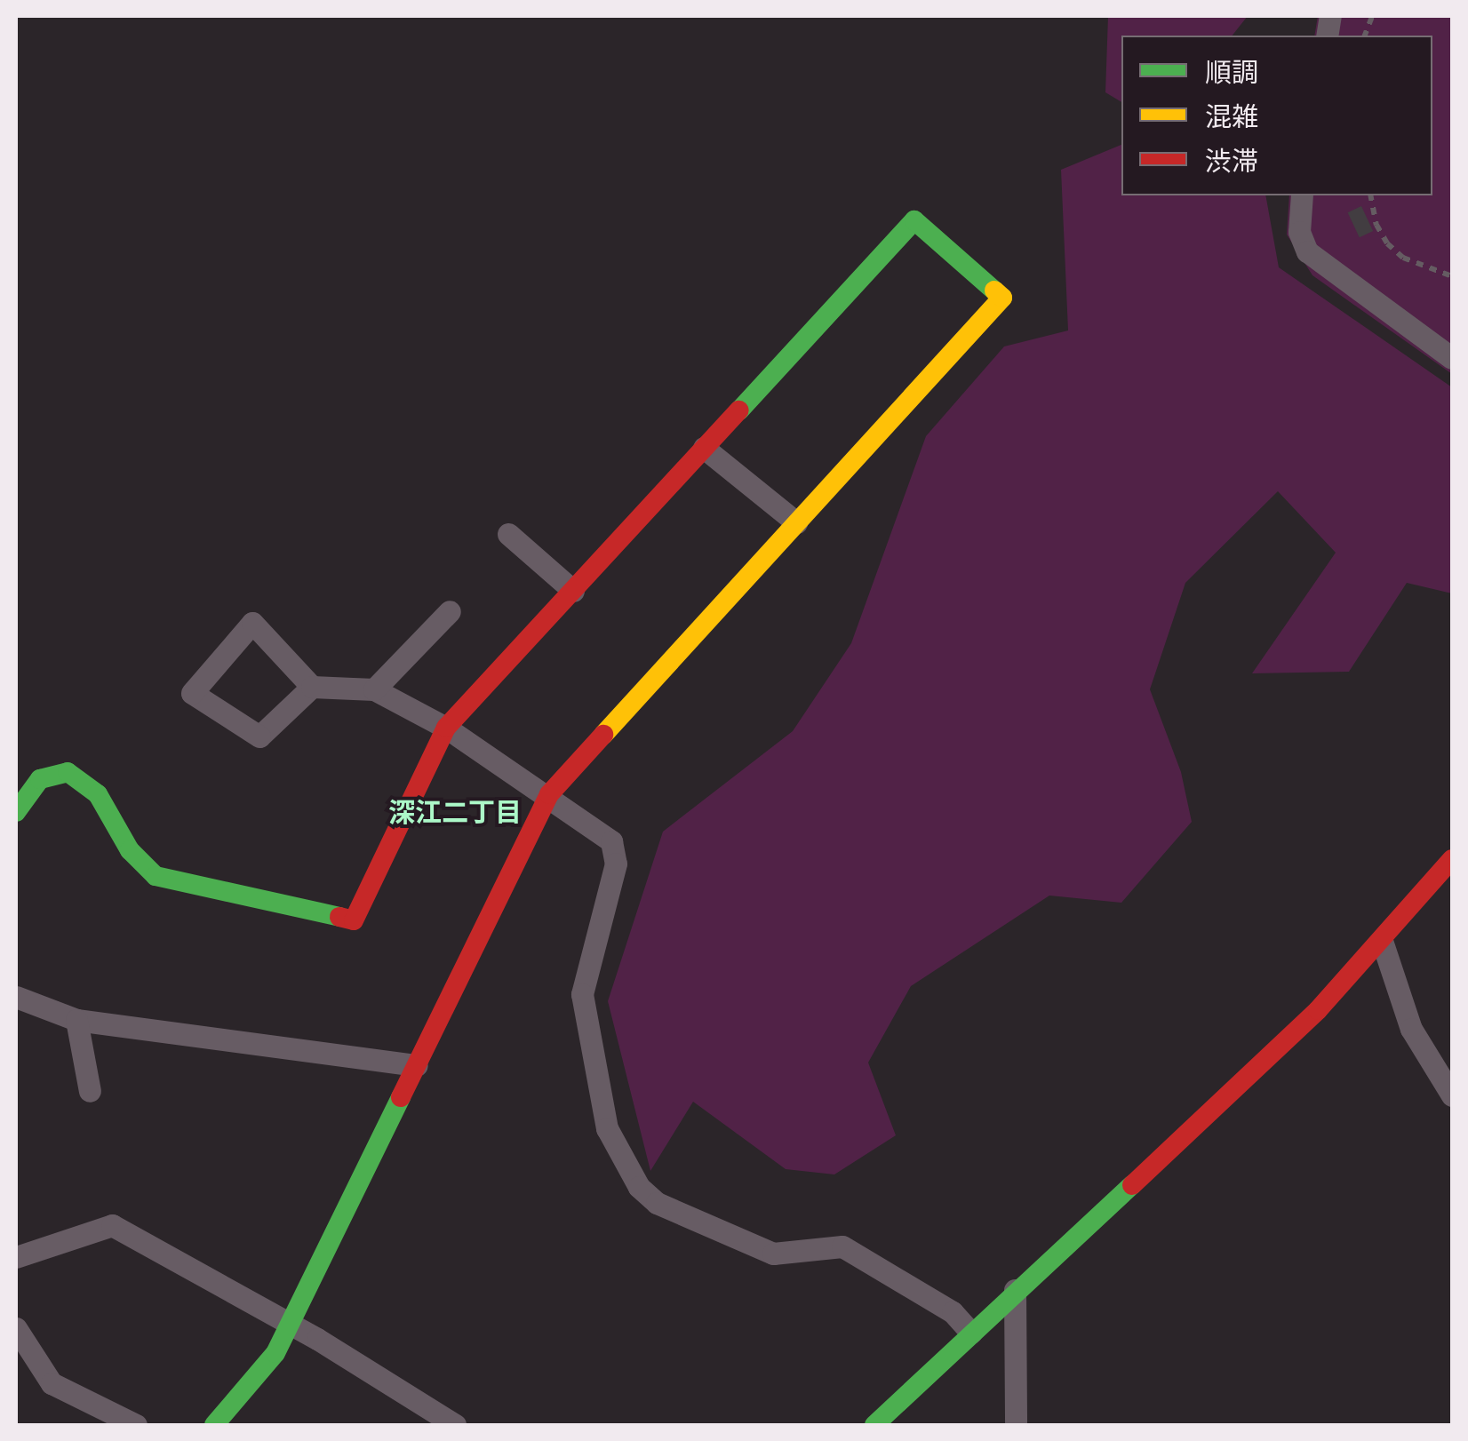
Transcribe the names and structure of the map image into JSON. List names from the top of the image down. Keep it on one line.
{"districts":["深江二丁目"],"legend":["順調","混雑","渋滞"]}
